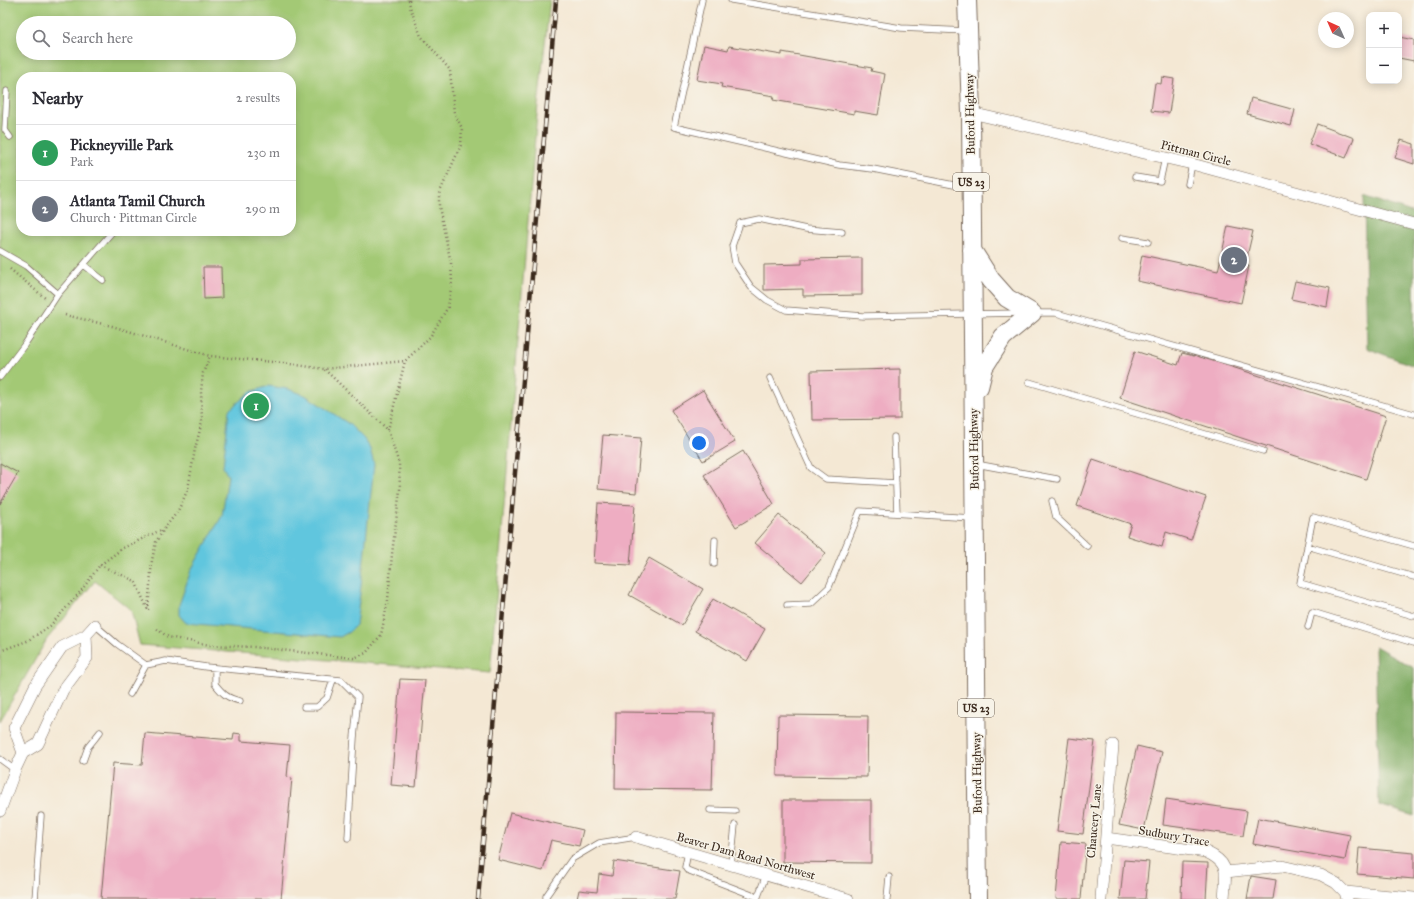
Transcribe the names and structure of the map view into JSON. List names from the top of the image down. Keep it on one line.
{"streets":{"main road":["Buford Highway","US 23"],"street":["Pittman Circle","Chaucery Lane","Sudbury Trace","Beaver Dam Road Northwest"]},"crossings":[["Buford Highway","Pittman Circle"],["Chaucery Lane","Sudbury Trace"]],"north":"top left","page":{"map_buttons":["+","−"],"search":"Search here","heading":["Nearby","2 results"],"list":[{"mark":"1","name":"Pickneyville Park","note":"Park","value":"230 m"},{"mark":"2","name":"Atlanta Tamil Church","note":"Church · Pittman Circle","value":"290 m"}],"pins":["2","1"]}}
